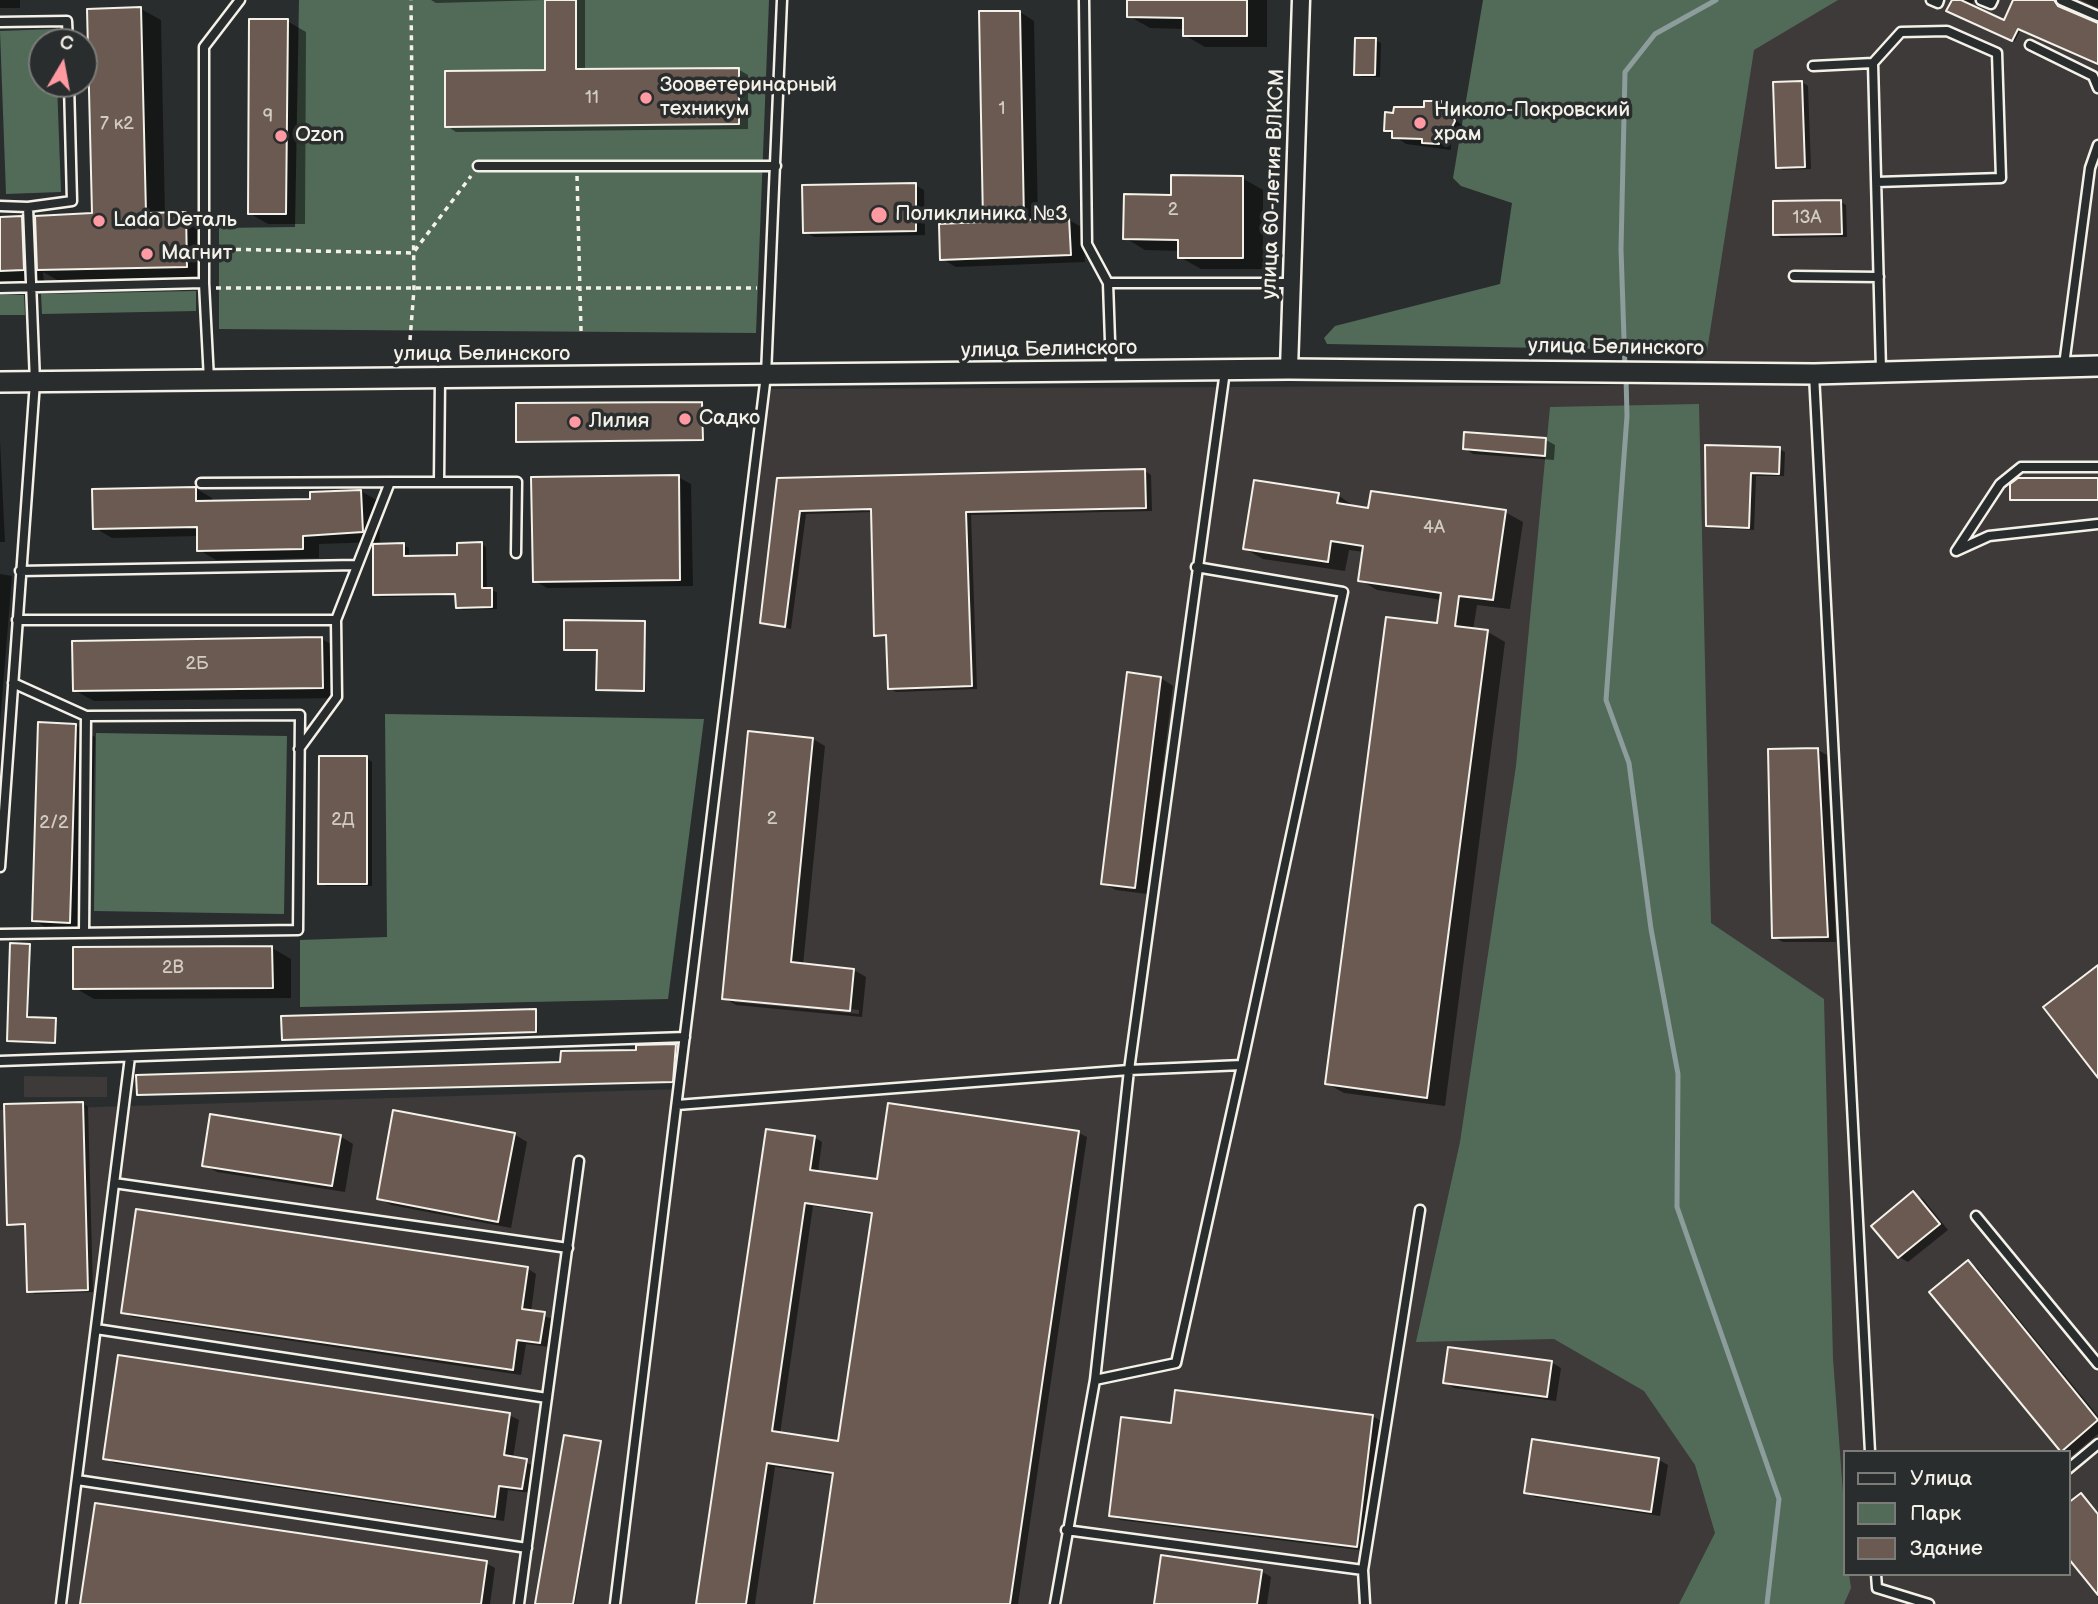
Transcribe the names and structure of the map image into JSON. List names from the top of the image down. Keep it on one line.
{"streets":{"street":["улица 60-летия ВЛКСМ","улица Белинского"]},"crossings":[["улица 60-летия ВЛКСМ","улица Белинского"]],"places":["Зооветеринарный техникум","Николо-Покровский храм","Ozon","Поликлиника №3","Lada Dеталь","Магнит","Садко","Лилия"],"house_numbers":["11","1","9","7 к2","2","13А","4А","2Б","2","2Д","2/2","2В"],"legend":["Улица","Парк","Здание"],"north":"top"}
